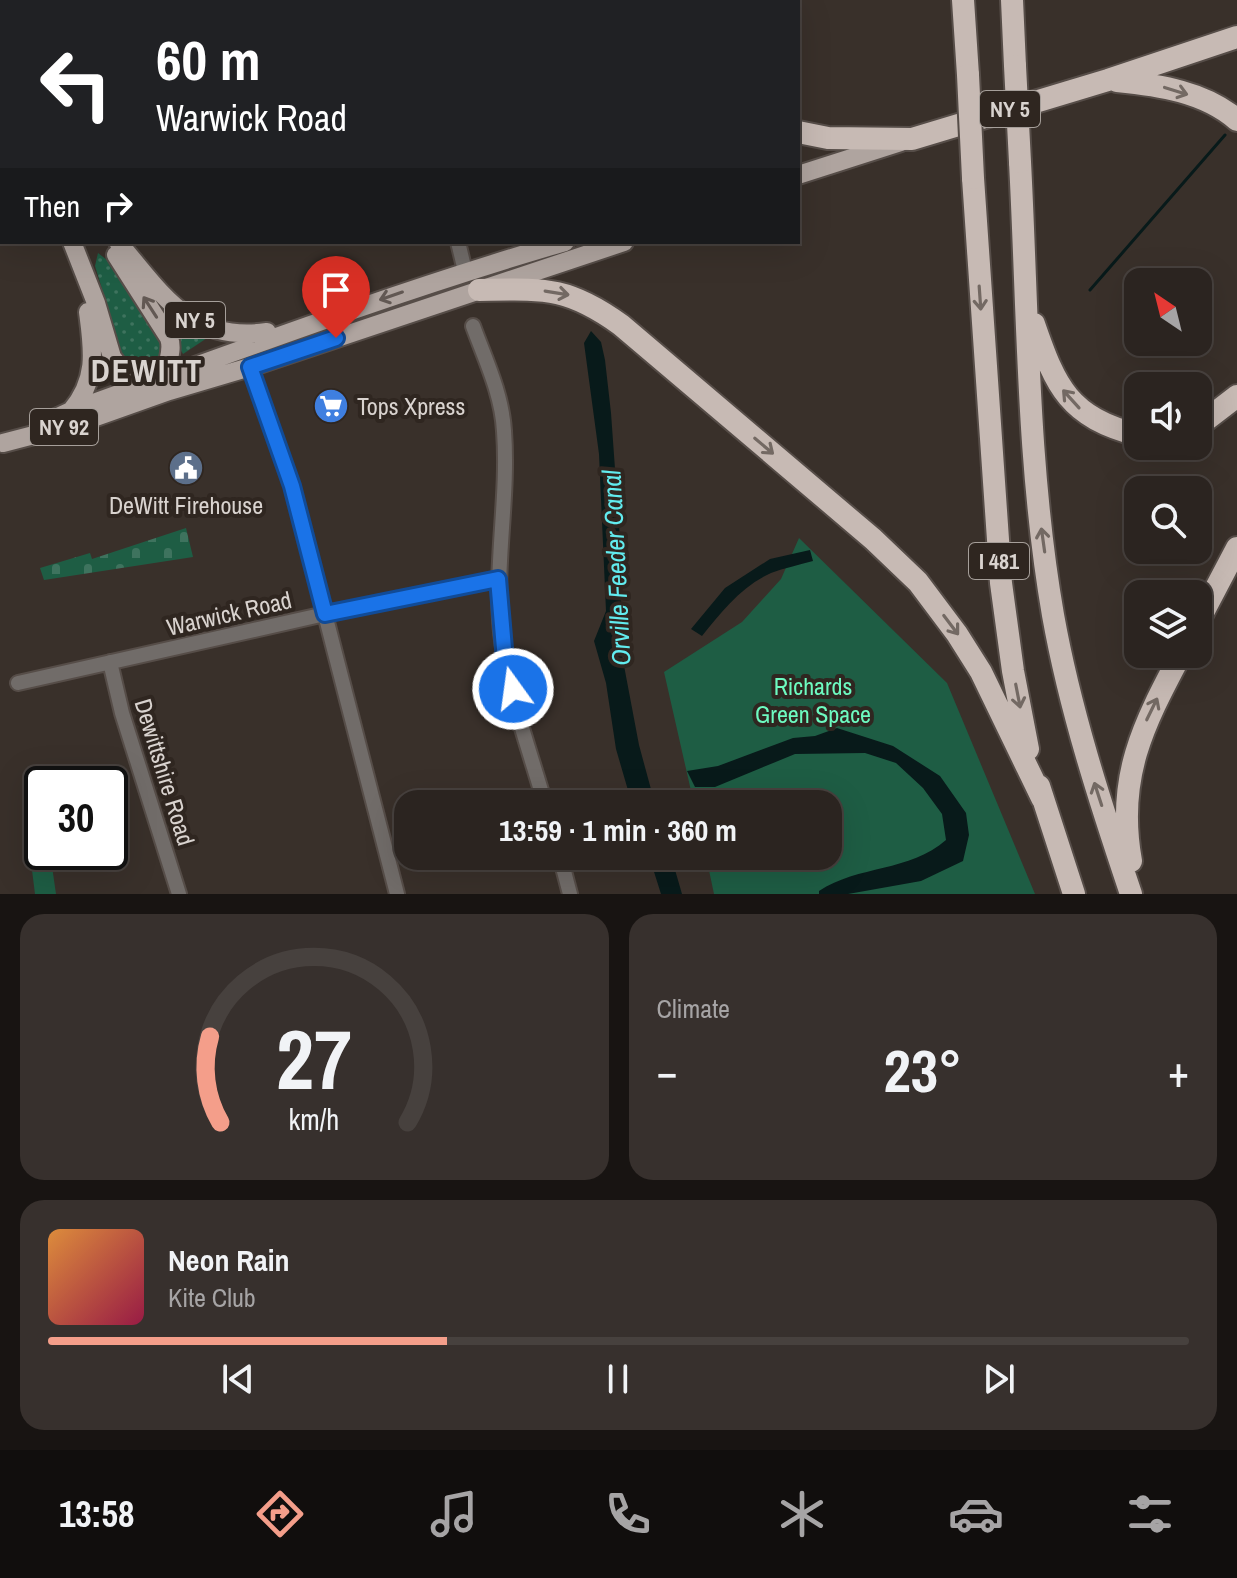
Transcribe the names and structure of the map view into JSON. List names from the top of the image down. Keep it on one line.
{"streets":{"highway":["NY 5","I 481"],"main road":["NY 92"],"street":["Warwick Road","Dewittshire Road"]},"crossings":[["NY 5","NY 92"],["Warwick Road","Dewittshire Road"]],"districts":["DEWITT"],"water":["Orville Feeder Canal"],"parks":["Richards Green Space"],"places":{"supermarket":["Tops Xpress"],"public building":["DeWitt Firehouse"]},"north":"top left","page":{"turn":["60 m","Warwick Road"],"then":"Then","limit":"30","trip":"13:59 · 1 min · 360 m","tile":"Climate","heat":["−","23°","+"],"song":["Neon Rain","Kite Club"],"tabs":"13:58","gauge":["27","km/h"]}}
